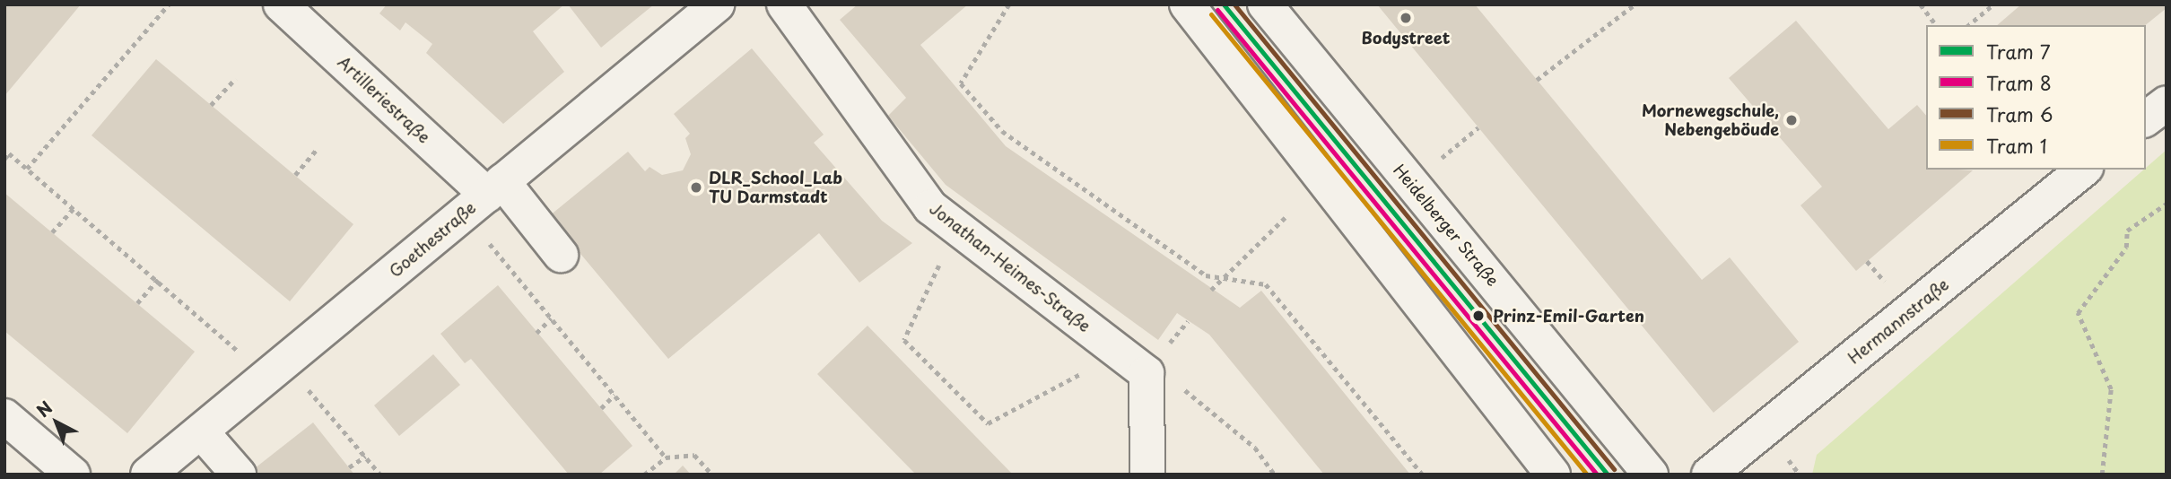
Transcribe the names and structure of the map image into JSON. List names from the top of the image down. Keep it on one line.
{"streets":{"street":["Artilleriestraße","Heidelberger Straße","Goethestraße","Jonathan-Heimes-Straße","Hermannstraße"]},"crossings":[["Artilleriestraße","Goethestraße"]],"places":["Bodystreet","Mornewegschule, Nebengeböude","DLR_School_Lab TU Darmstadt","Prinz-Emil-Garten"],"lines":["tram line 7","tram line 6","tram line 8","tram line 1"],"legend":["Tram 7","Tram 8","Tram 6","Tram 1"],"north":"top left"}
